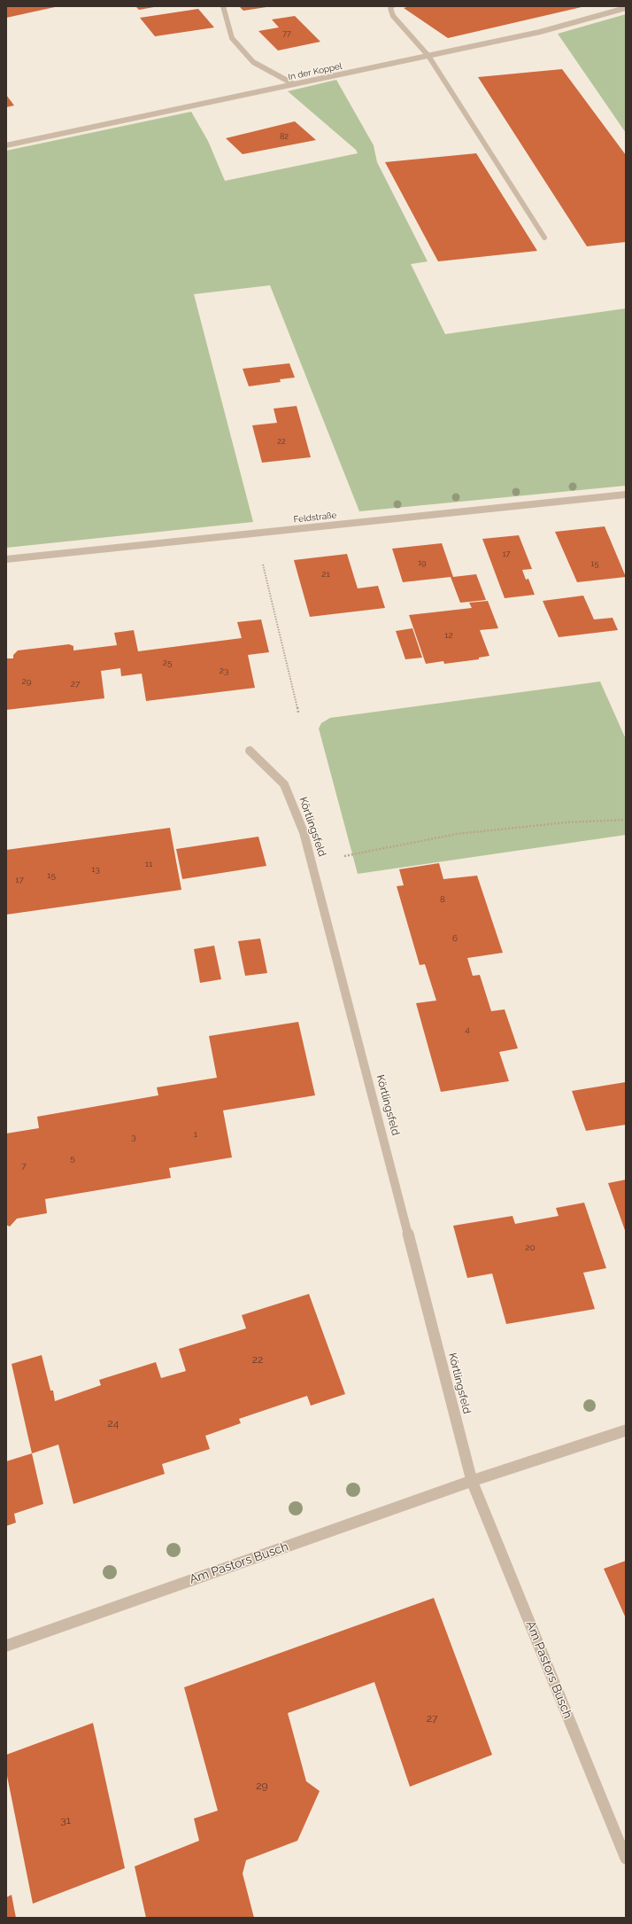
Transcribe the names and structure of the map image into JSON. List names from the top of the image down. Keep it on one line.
{"streets":{"street":["In der Koppel","Feldstraße","Körtlingsfeld","Am Pastors Busch"]},"crossings":[["Körtlingsfeld","Am Pastors Busch"]],"house_numbers":["77","82","22","17","19","15","21","12","25","23","29","27","11","13","15","17","8","6","4","1","3","5","7","20","22","24","27","29","31"]}
